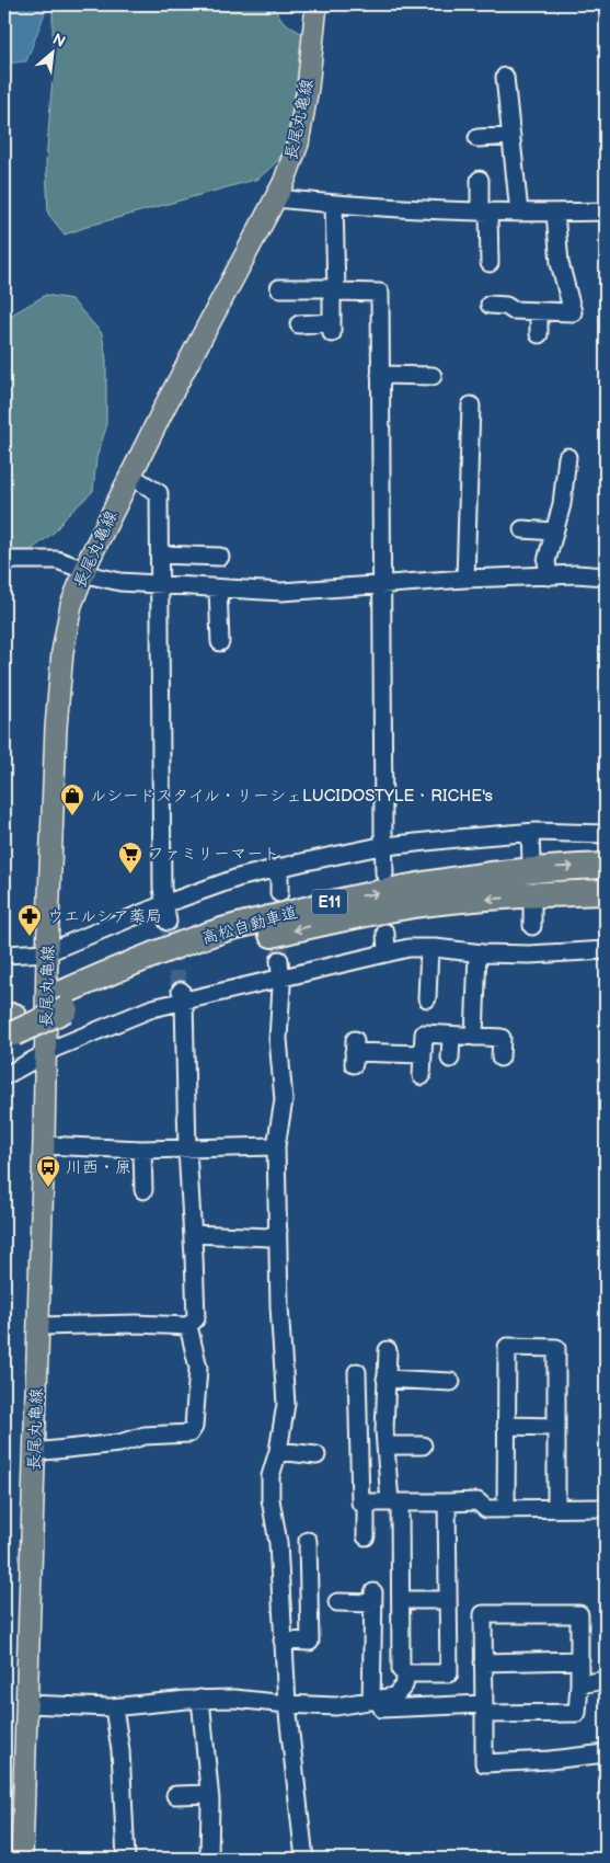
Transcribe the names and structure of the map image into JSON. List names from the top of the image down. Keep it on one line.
{"streets":{"highway":["E11","高松自動車道"],"main road":["長尾丸亀線"]},"places":{"shop":["ルシードスタイル・リーシェLUCIDOSTYLE・RICHE's"],"supermarket":["ファミリーマート"],"pharmacy":["ウエルシア薬局"],"bus stop":["川西・原"]},"north":"top right"}
